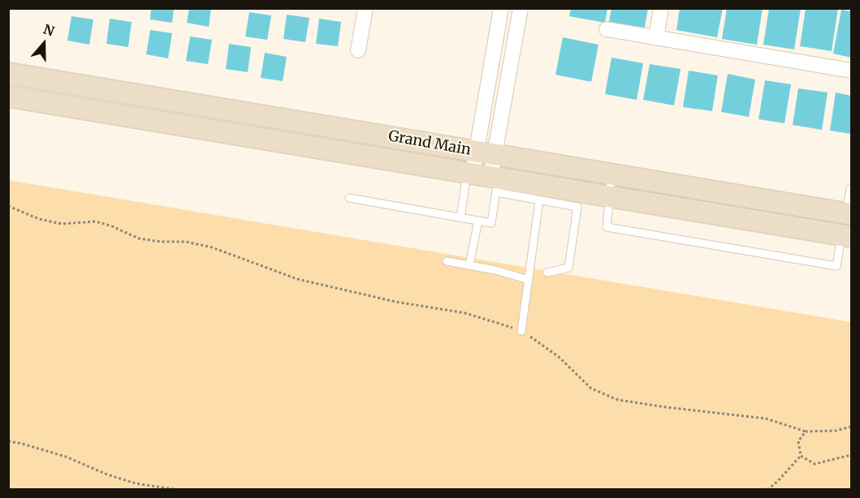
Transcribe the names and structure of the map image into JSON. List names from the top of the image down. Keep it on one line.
{"streets":{"street":["Grand Main"]},"north":"top"}
